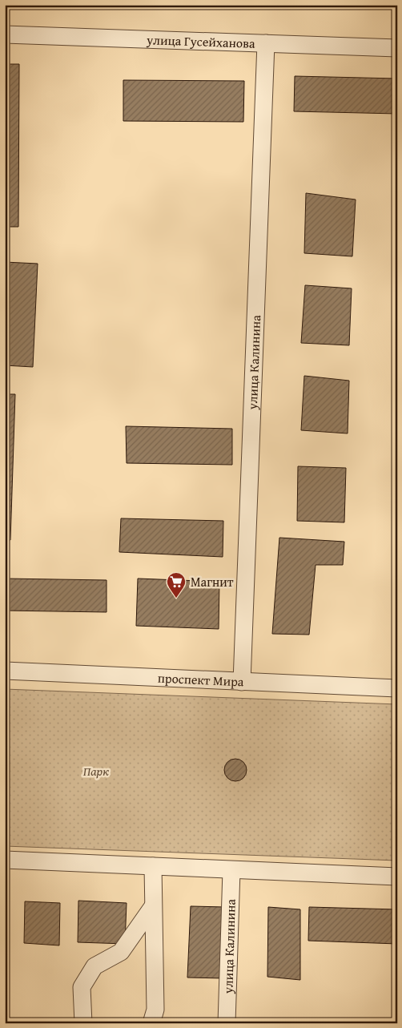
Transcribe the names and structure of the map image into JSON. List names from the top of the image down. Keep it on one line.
{"streets":{"street":["улица Гусейханова","улица Калинина","проспект Мира"]},"crossings":[["улица Гусейханова","улица Калинина"],["улица Калинина","проспект Мира"]],"parks":["Парк"],"places":{"supermarket":["Магнит"]}}
